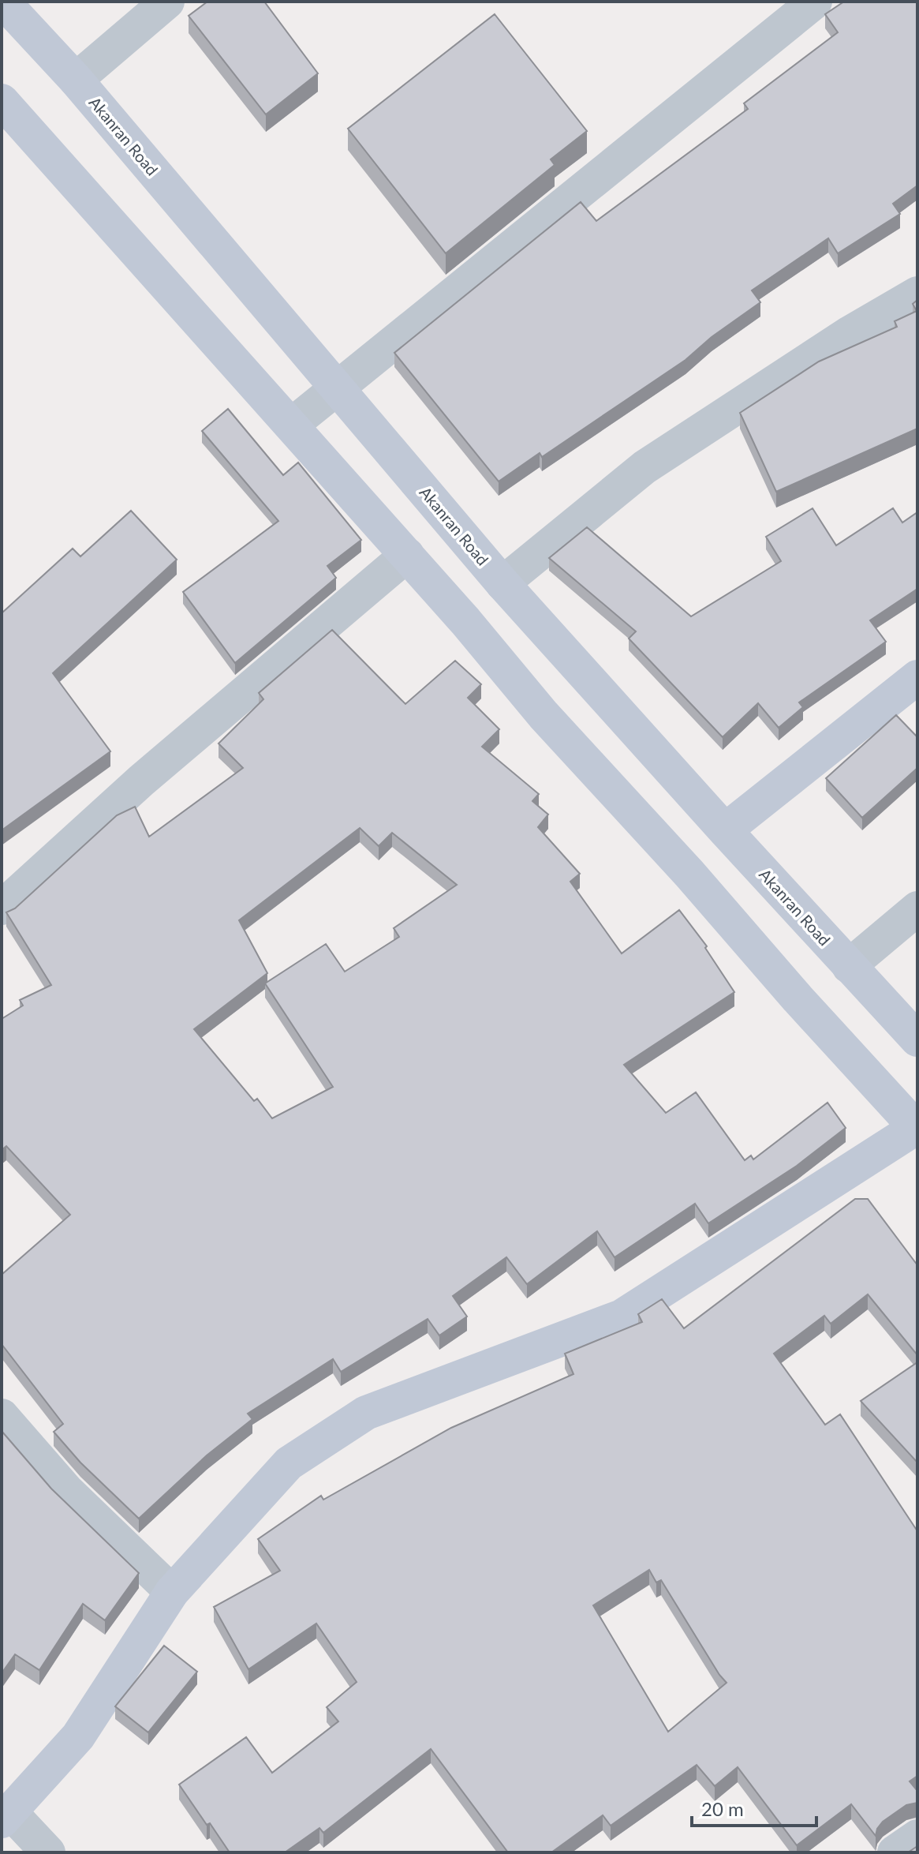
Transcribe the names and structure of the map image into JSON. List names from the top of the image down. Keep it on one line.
{"streets":{"main road":["Akanran Road"]},"scale_bar":"20 m"}
